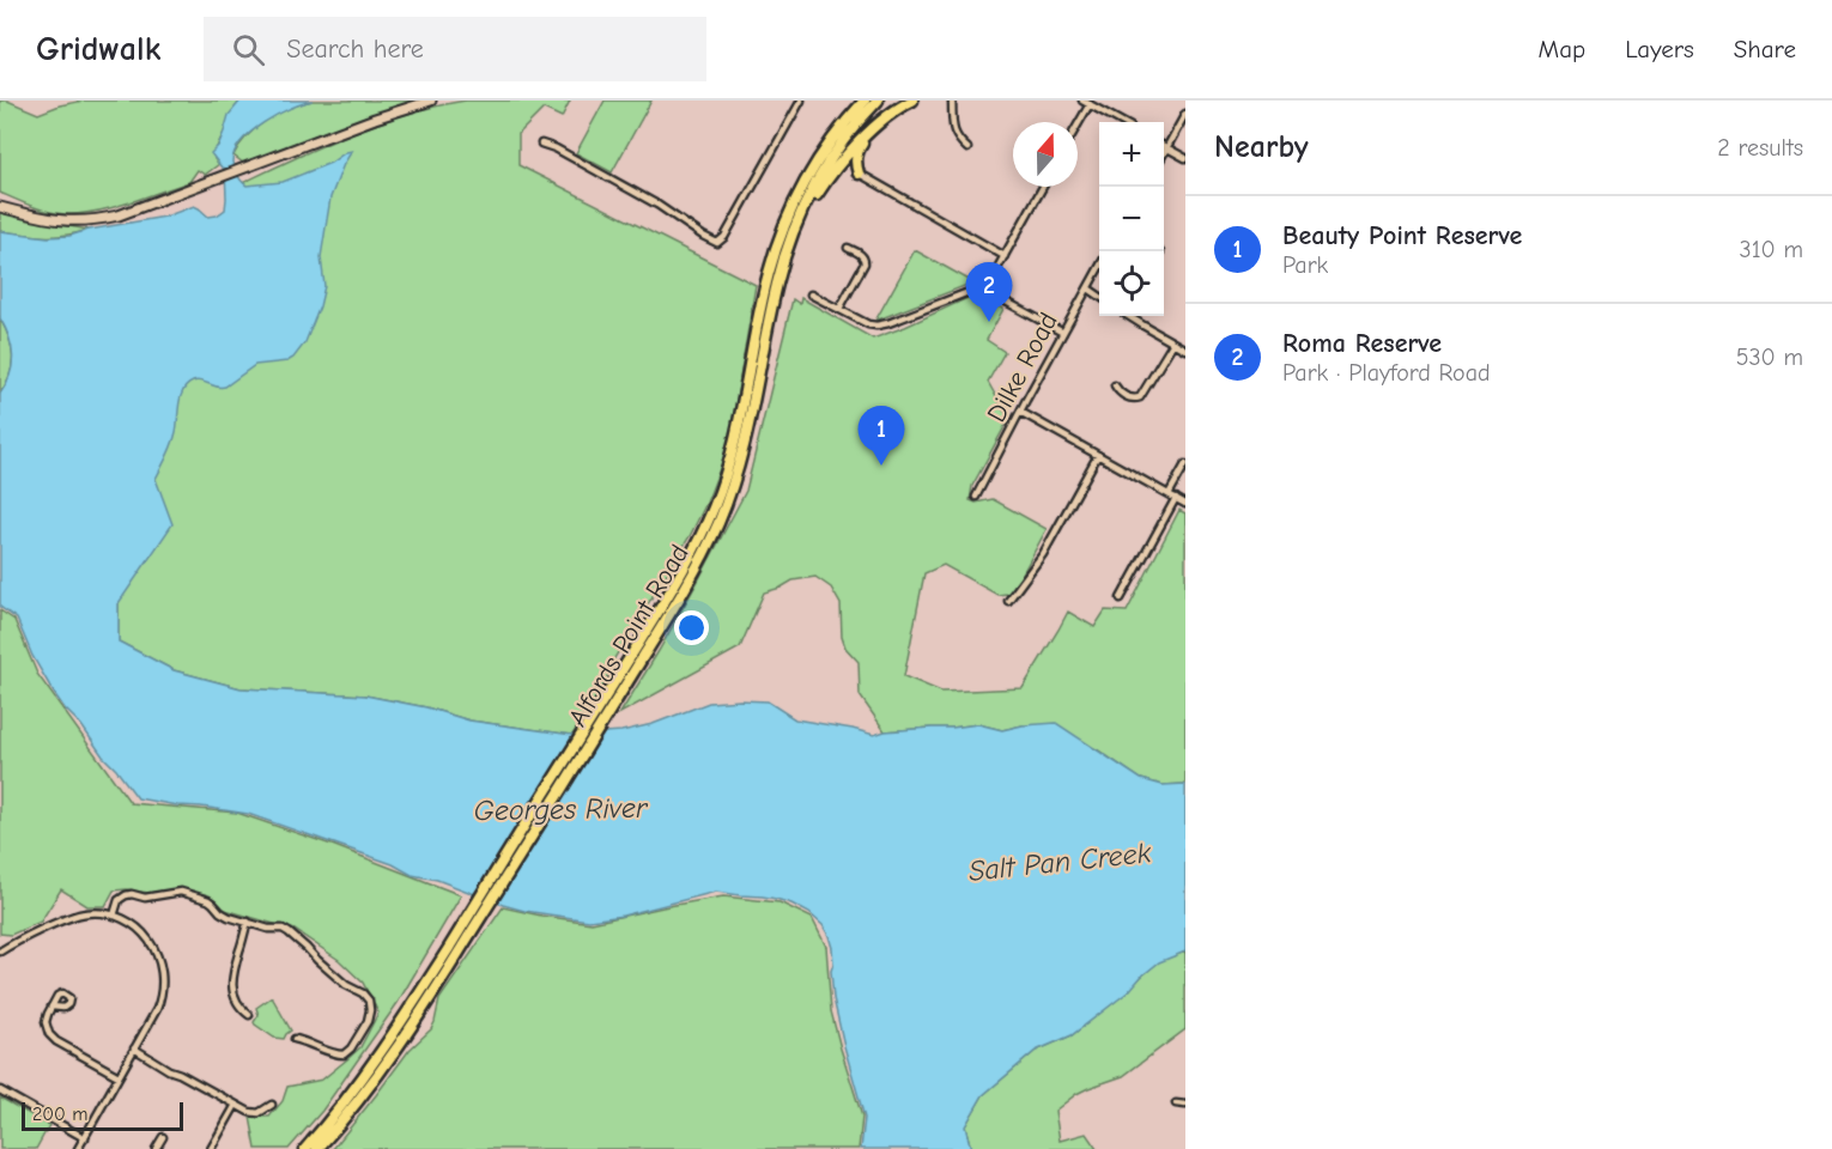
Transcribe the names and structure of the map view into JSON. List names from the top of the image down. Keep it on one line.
{"streets":{"highway":["Alfords Point Road"],"street":["Dilke Road"]},"water":["Georges River","Salt Pan Creek"],"scale_bar":"200 m","north":"top","page":{"header":"Gridwalk","search":"Search here","nav":["Map","Layers","Share"],"heading":["Nearby","2 results"],"map_buttons":["+","−"],"list":[{"mark":"1","name":"Beauty Point Reserve","note":"Park","value":"310 m"},{"mark":"2","name":"Roma Reserve","note":"Park · Playford Road","value":"530 m"}],"pins":["2","1"],"scale":"200 m"}}
